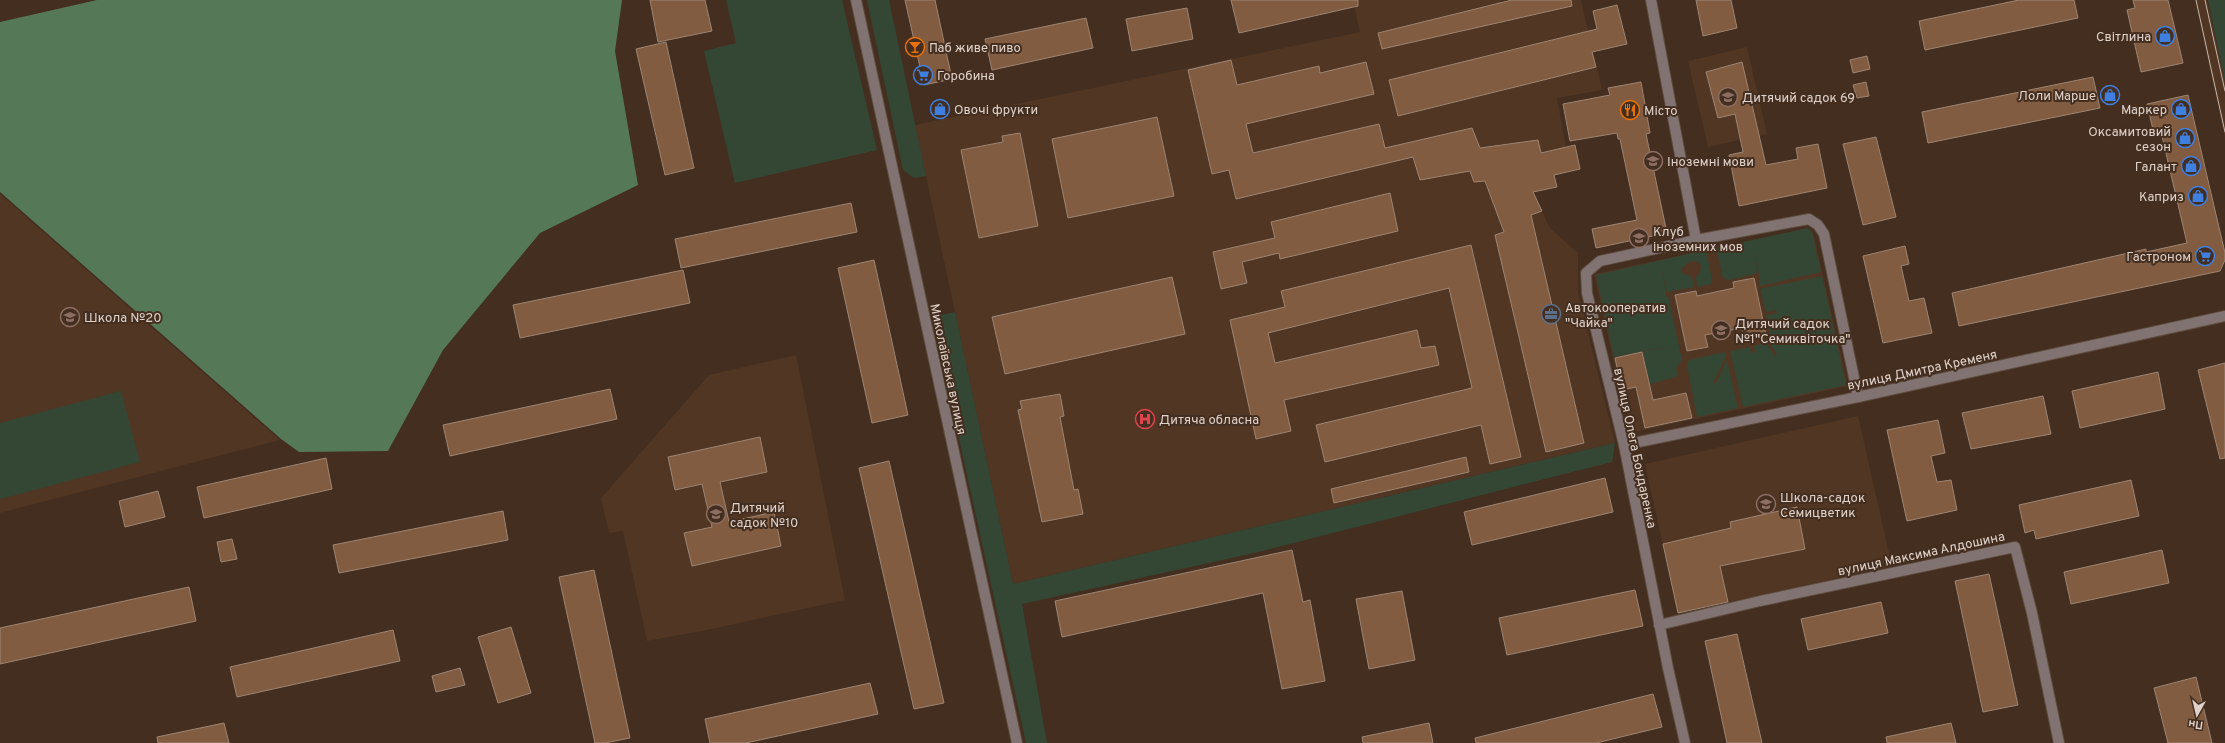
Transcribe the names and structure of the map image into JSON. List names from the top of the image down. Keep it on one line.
{"streets":{"street":["Миколаївська вулиця","вулиця Дмитра Кременя","вулиця Олега Бондаренка","вулиця Максима Алдошина"]},"crossings":[["вулиця Дмитра Кременя","вулиця Олега Бондаренка"],["вулиця Олега Бондаренка","вулиця Максима Алдошина"]],"places":{"shop":["Світлина","Лоли Марше","Овочі фрукти","Маркер","Оксамитовий сезон","Галант","Каприз"],"bar":["Паб живе пиво"],"supermarket":["Горобина","Гастроном"],"school or university":["Дитячий садок 69","Іноземні мови","Клуб іноземних мов","Школа №20","Дитячий садок №1\"Семиквіточка\"","Школа-садок Семицветик","Дитячий садок №10"],"restaurant":["Місто"],"office":["Автокооператив \"Чайка\""],"hospital":["Дитяча обласна"]},"north":"bottom"}
